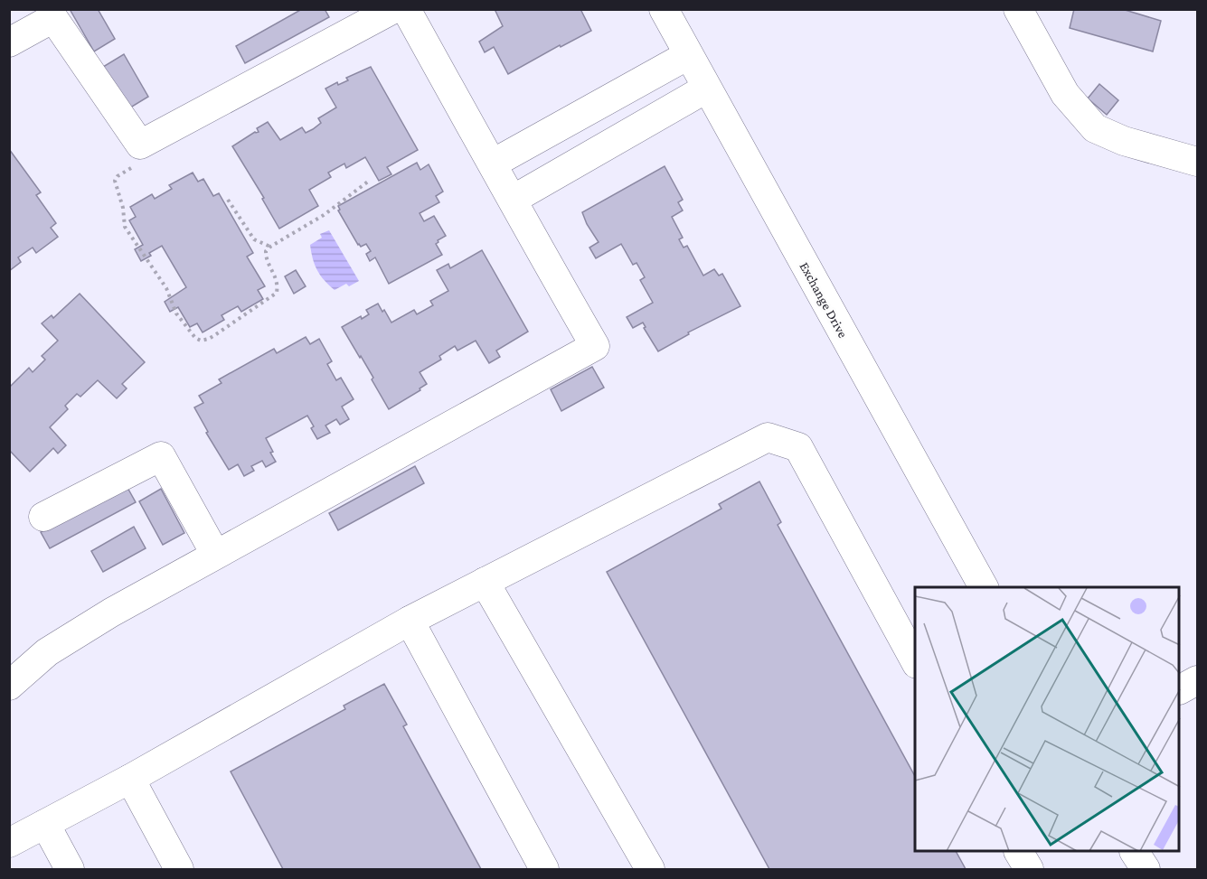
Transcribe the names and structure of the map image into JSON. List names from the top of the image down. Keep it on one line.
{"streets":{"street":["Exchange Drive"]}}
